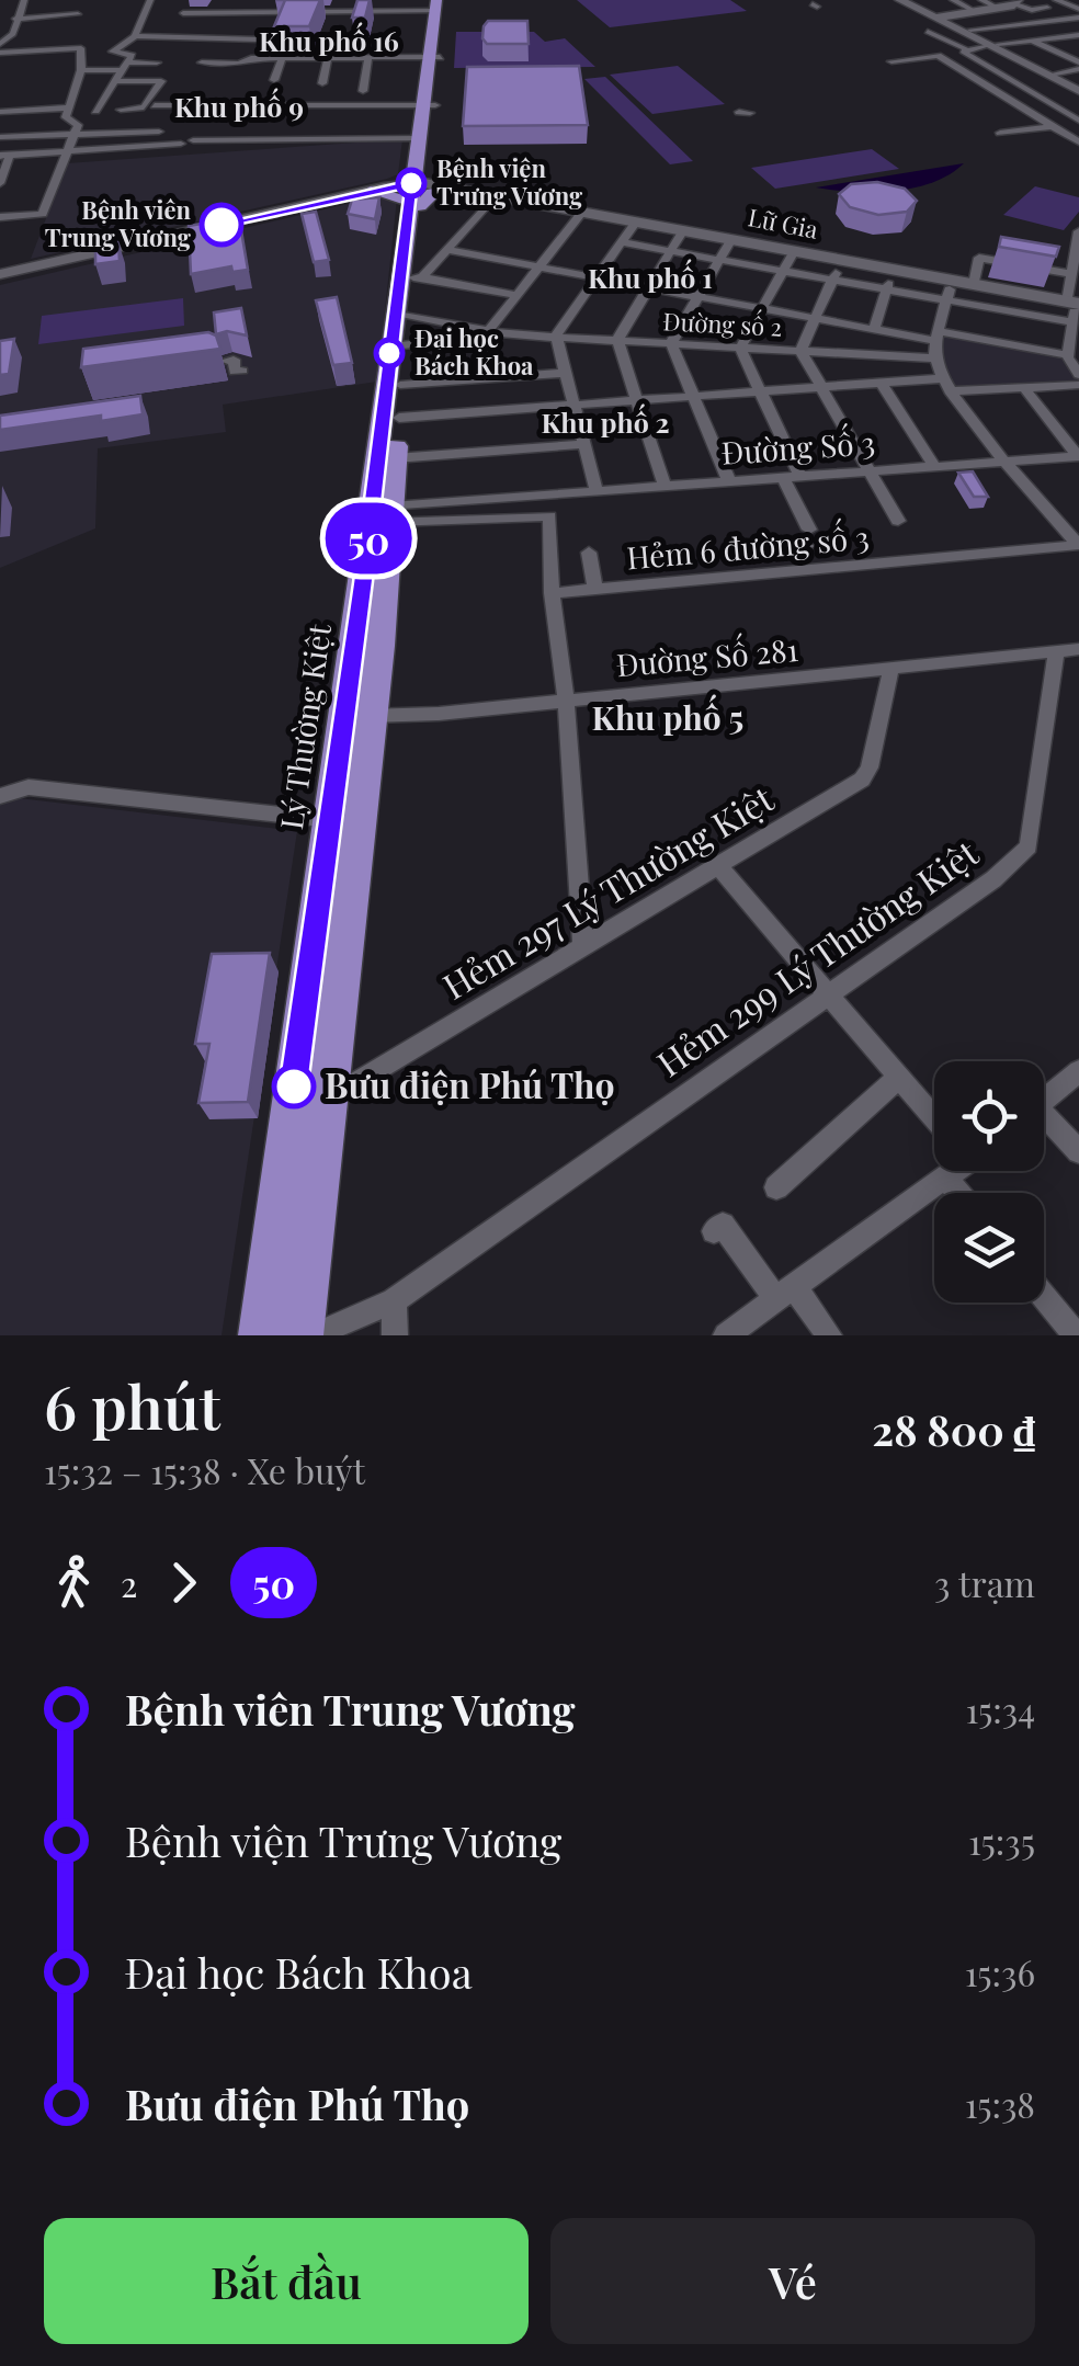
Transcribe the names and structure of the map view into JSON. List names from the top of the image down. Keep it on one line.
{"streets":{"main road":["Lữ Gia","Lý Thường Kiệt"],"street":["Đường số 2","Đường Số 3","Hẻm 6 đường số 3","Đường Số 281","Hẻm 297 Lý Thường Kiệt","Hẻm 299 Lý Thường Kiệt"]},"crossings":[["Lữ Gia","Lý Thường Kiệt"],["Đường Số 3","Lý Thường Kiệt"],["Đường Số 281","Lý Thường Kiệt"],["Đường Số 281","Hẻm 297 Lý Thường Kiệt"],["Đường Số 281","Hẻm 299 Lý Thường Kiệt"],["Lý Thường Kiệt","Hẻm 297 Lý Thường Kiệt"]],"districts":["Khu phố 16","Khu phố 9","Khu phố 1","Khu phố 2","Khu phố 5"],"places":["Bệnh viện Trưng Vương","Bệnh viên Trung Vương","Đại học Bách Khoa","Bưu điện Phú Thọ"],"lines":["bus line 50"],"page":{"on_map":"50","heading":["6 phút","15:32 – 15:38 · Xe buýt","28 800 ₫"],"legs":["2","50","3 trạm"],"list":[{"name":"Bệnh viên Trung Vương","value":"15:34"},{"name":"Bệnh viện Trưng Vương","value":"15:35"},{"name":"Đại học Bách Khoa","value":"15:36"},{"name":"Bưu điện Phú Thọ","value":"15:38"}],"buttons":["Bắt đầu","Vé"]}}
